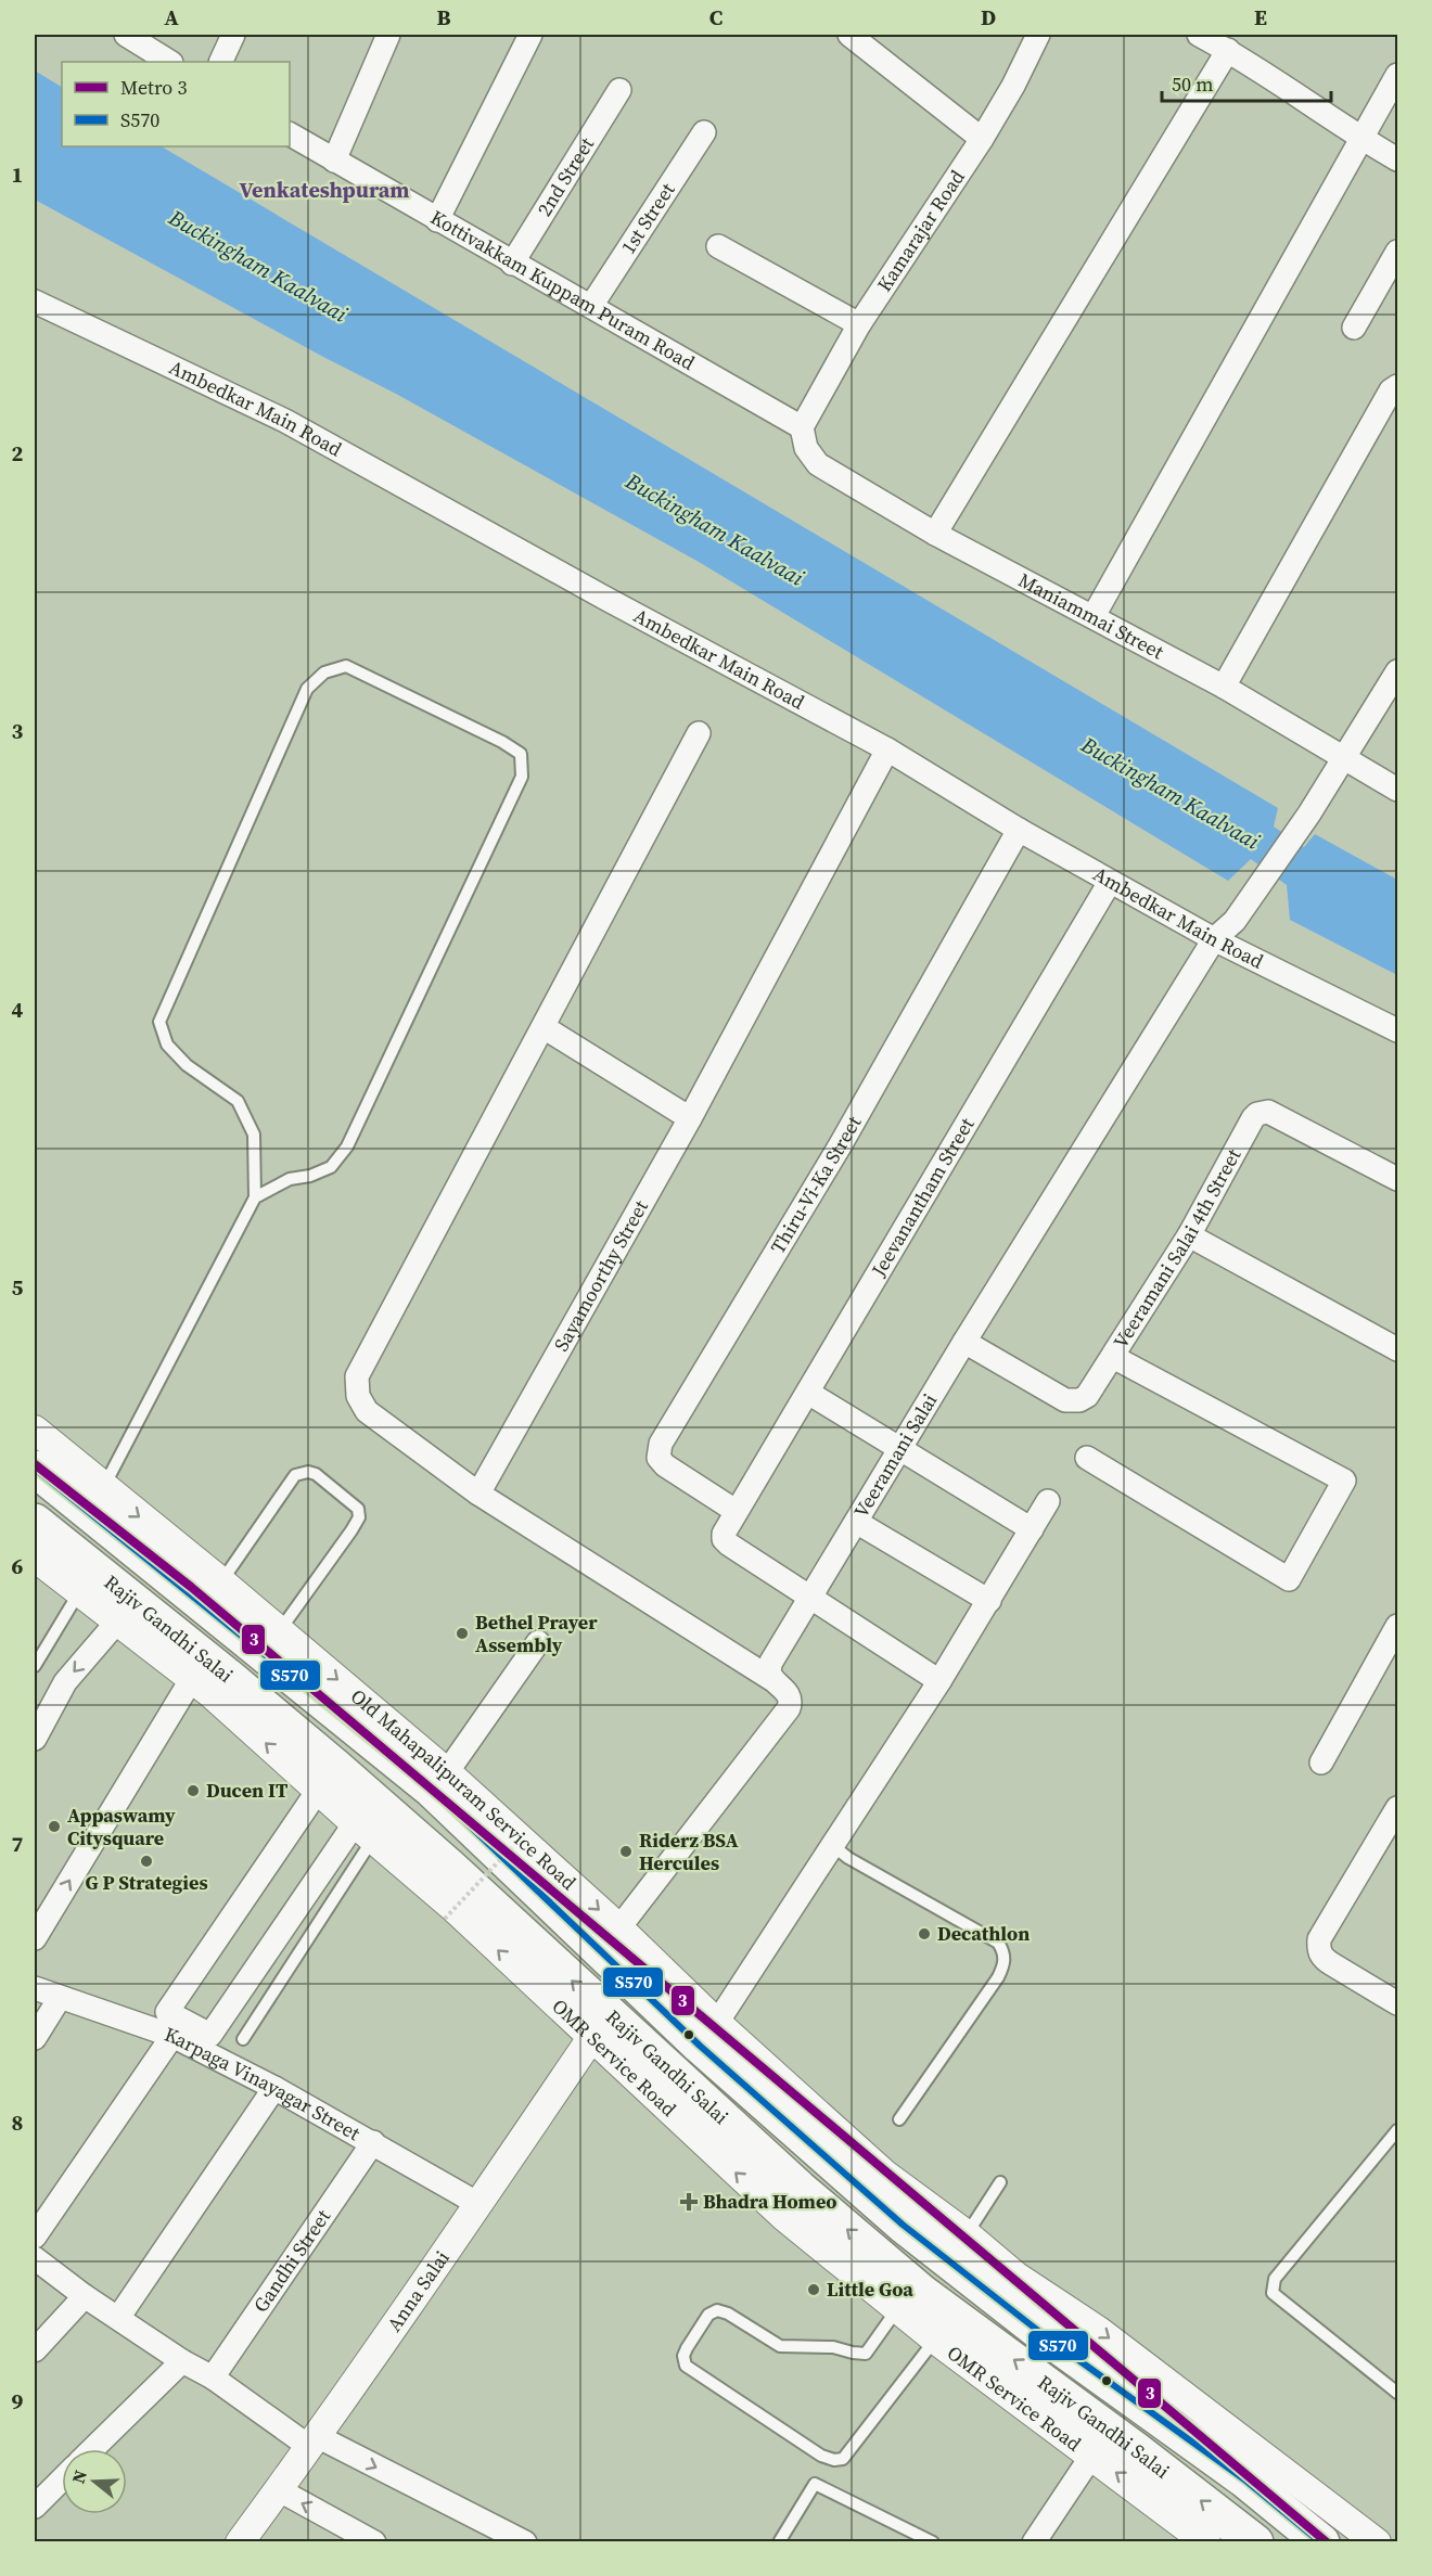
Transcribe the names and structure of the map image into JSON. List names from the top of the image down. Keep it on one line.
{"streets":{"main road":["Rajiv Gandhi Salai"],"street":["2nd Street","1st Street","Kamarajar Road","Kottivakkam Kuppam Puram Road","Ambedkar Main Road","Maniammai Street","Thiru-Vi-Ka Street","Jeevanantham Street","Veeramani Salai 4th Street","Sayamoorthy Street","Veeramani Salai","Old Mahapalipuram Service Road","OMR Service Road","Karpaga Vinayagar Street","Gandhi Street","Anna Salai"]},"crossings":[["2nd Street","Kottivakkam Kuppam Puram Road"],["1st Street","Kottivakkam Kuppam Puram Road"],["Kamarajar Road","Kottivakkam Kuppam Puram Road"],["Kamarajar Road","Maniammai Street"],["Kottivakkam Kuppam Puram Road","Maniammai Street"],["Ambedkar Main Road","Thiru-Vi-Ka Street"],["Ambedkar Main Road","Jeevanantham Street"],["Ambedkar Main Road","Sayamoorthy Street"],["Ambedkar Main Road","Veeramani Salai"],["Maniammai Street","Veeramani Salai"],["Thiru-Vi-Ka Street","Jeevanantham Street"],["Jeevanantham Street","Veeramani Salai"],["Veeramani Salai 4th Street","Veeramani Salai"],["Rajiv Gandhi Salai","Old Mahapalipuram Service Road"],["Rajiv Gandhi Salai","OMR Service Road"],["Rajiv Gandhi Salai","Anna Salai"],["OMR Service Road","Anna Salai"],["Karpaga Vinayagar Street","Gandhi Street"],["Karpaga Vinayagar Street","Anna Salai"]],"one_way":["Old Mahapalipuram Service Road"],"districts":["Venkateshpuram"],"water":["Buckingham Kaalvaai"],"places":{"other":["Bethel Prayer Assembly","Ducen IT","Appaswamy Citysquare","Riderz BSA Hercules","G P Strategies","Decathlon","Little Goa"],"health":["Bhadra Homeo"]},"lines":["metro line 3","transit line S570"],"legend":["Metro 3","S570"],"scale_bar":"50 m","north":"left","grid":{"columns":["A","B","C","D","E"],"rows":["1","2","3","4","5","6","7","8","9"]}}
